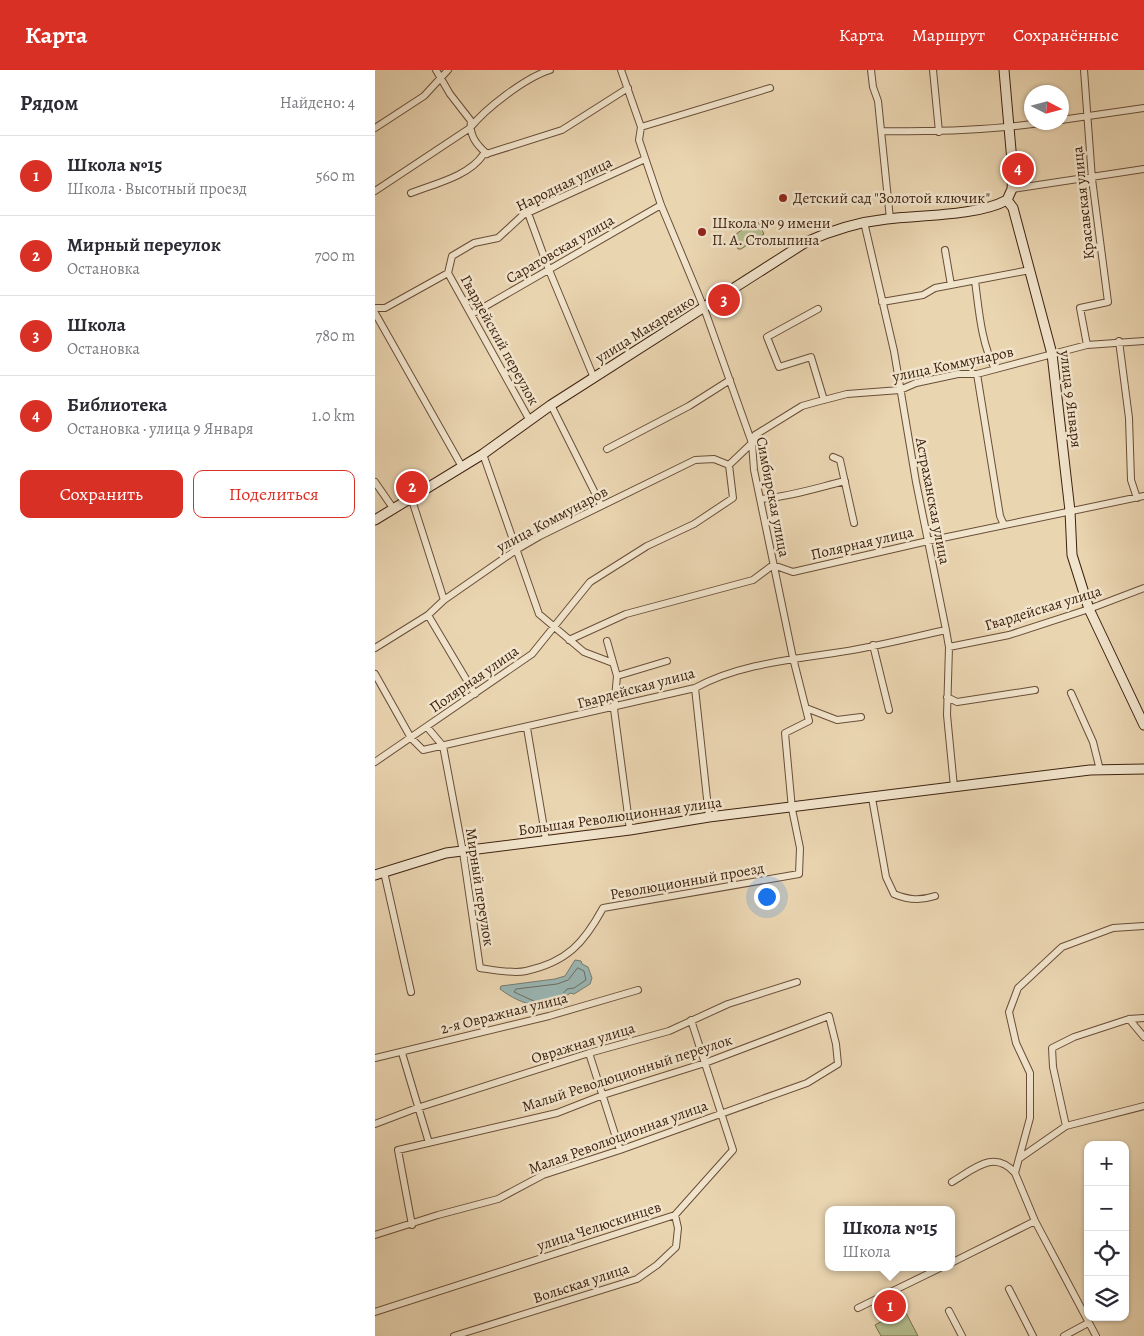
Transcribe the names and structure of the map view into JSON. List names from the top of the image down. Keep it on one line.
{"streets":{"street":["Народная улица","Красавская улица","Саратовская улица","улица Макаренко","Гвардейский переулок","улица Коммунаров","улица 9 Января","Симбирская улица","Астраханская улица","Полярная улица","Гвардейская улица","Большая Революционная улица","Революционный проезд","Мирный переулок","2-я Овражная улица","Овражная улица","Малый Революционный переулок","Малая Революционная улица","улица Челюскинцев","Вольская улица"]},"crossings":[["Народная улица","Гвардейский переулок"],["Народная улица","Симбирская улица"],["Красавская улица","улица Коммунаров"],["Саратовская улица","Гвардейский переулок"],["Саратовская улица","Симбирская улица"],["улица Макаренко","Гвардейский переулок"],["улица Макаренко","улица 9 Января"],["улица Макаренко","Симбирская улица"],["улица Макаренко","Астраханская улица"],["Гвардейский переулок","улица Коммунаров"],["улица Коммунаров","улица 9 Января"],["улица Коммунаров","Симбирская улица"],["улица Коммунаров","Астраханская улица"],["улица Коммунаров","Полярная улица"],["улица 9 Января","Полярная улица"],["улица 9 Января","Гвардейская улица"],["Симбирская улица","Полярная улица"],["Симбирская улица","Гвардейская улица"],["Астраханская улица","Полярная улица"],["Астраханская улица","Гвардейская улица"],["Астраханская улица","Большая Революционная улица"],["Полярная улица","Гвардейская улица"],["Полярная улица","Мирный переулок"],["Гвардейская улица","Мирный переулок"],["Большая Революционная улица","Революционный проезд"],["Большая Революционная улица","Мирный переулок"],["Революционный проезд","Мирный переулок"],["Овражная улица","улица Челюскинцев"],["Малый Революционный переулок","Малая Революционная улица"],["Малый Революционный переулок","улица Челюскинцев"],["Малая Революционная улица","улица Челюскинцев"],["улица Челюскинцев","Вольская улица"]],"places":["Детский сад \"Золотой ключик\"","Школа № 9 имени П. А. Столыпина"],"north":"right","page":{"header":"Карта","nav":["Карта","Маршрут","Сохранённые"],"heading":["Рядом","Найдено: 4"],"list":[{"mark":"1","name":"Школа №15","note":"Школа · Высотный проезд","value":"560 m"},{"mark":"2","name":"Мирный переулок","note":"Остановка","value":"700 m"},{"mark":"3","name":"Школа","note":"Остановка","value":"780 m"},{"mark":"4","name":"Библиотека","note":"Остановка · улица 9 Января","value":"1.0 km"}],"pins":["4","3","2","1"],"buttons":["Сохранить","Поделиться"],"map_buttons":["+","−"],"popup":["Школа №15","Школа"]}}
